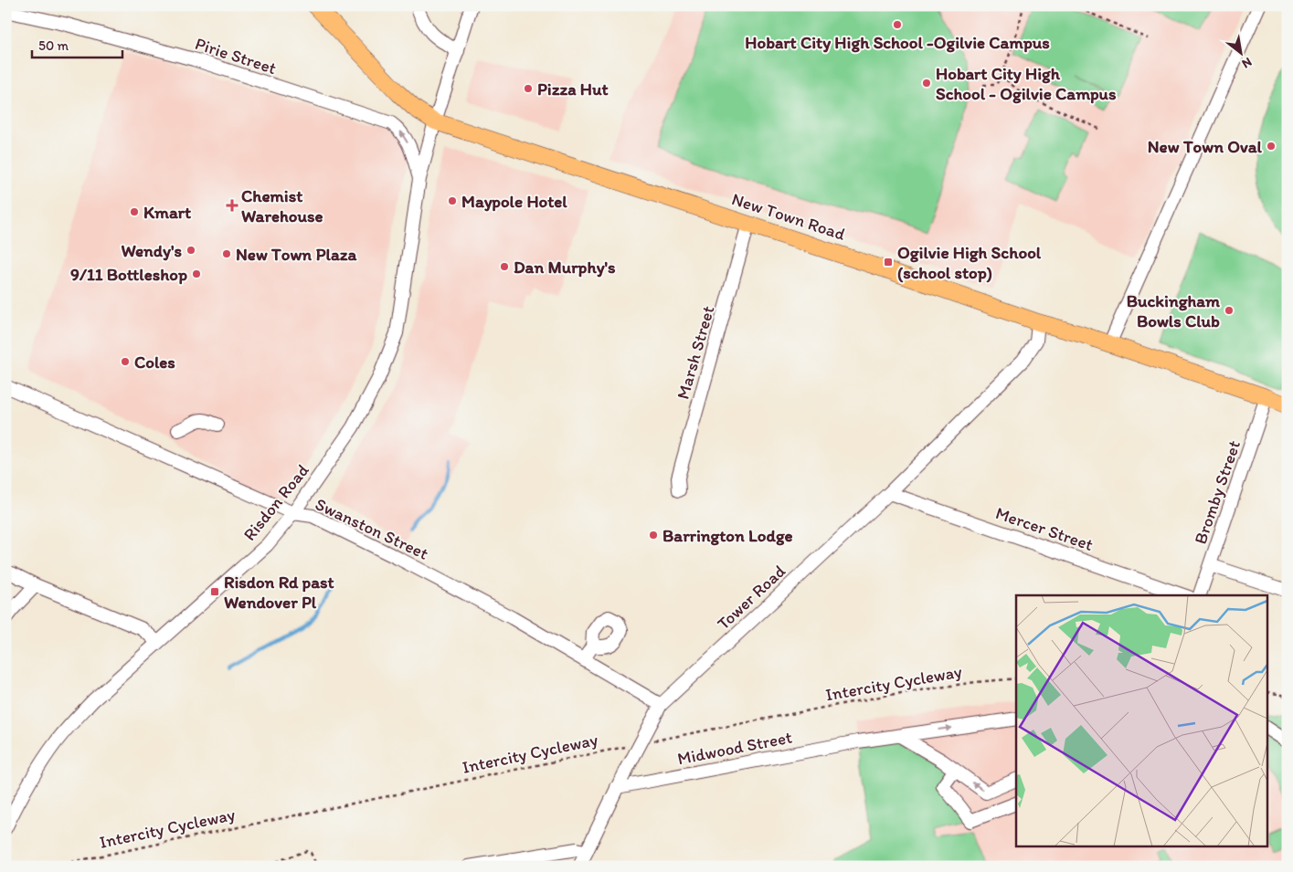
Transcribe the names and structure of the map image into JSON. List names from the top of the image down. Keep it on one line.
{"streets":{"main road":["New Town Road"],"street":["Pirie Street","Marsh Street","Bromby Street","Risdon Road","Swanston Street","Mercer Street","Tower Road","Midwood Street"],"path":["Intercity Cycleway"]},"crossings":[["Pirie Street","Risdon Road"],["New Town Road","Marsh Street"],["New Town Road","Bromby Street"],["New Town Road","Risdon Road"],["New Town Road","Tower Road"],["Risdon Road","Swanston Street"],["Swanston Street","Tower Road"],["Mercer Street","Tower Road"],["Tower Road","Midwood Street"]],"one_way":["Pirie Street"],"places":{"other":["Hobart City High School -Ogilvie Campus","Hobart City High School - Ogilvie Campus","Pizza Hut","New Town Oval","Maypole Hotel","Kmart","Wendy's","New Town Plaza","Dan Murphy's","9/11 Bottleshop","Buckingham Bowls Club","Coles","Barrington Lodge"],"health":["Chemist Warehouse"],"transit":["Ogilvie High School (school stop)","Risdon Rd past Wendover Pl"]},"scale_bar":"50 m","north":"bottom right"}
